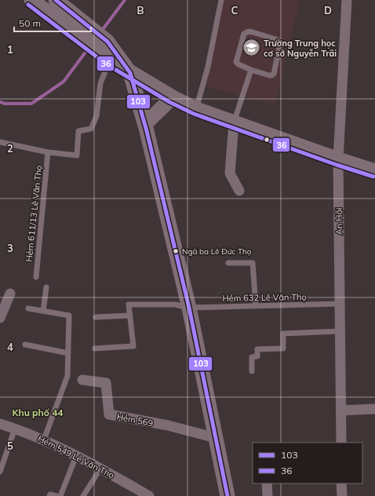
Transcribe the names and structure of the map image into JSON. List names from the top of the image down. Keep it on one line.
{"streets":{"street":["An Hội","Hẻm 569","Hẻm 549 Lê Văn Thọ"],"lane":["Hẻm 611/13 Lê Văn Thọ","Hẻm 632 Lê Văn Thọ"]},"crossings":[["An Hội","Hẻm 632 Lê Văn Thọ"]],"districts":["Khu phố 44"],"places":{"school or university":["Trường Trung học cơ sở Nguyễn Trãi"],"other":["Ngã ba Lê Đức Thọ"]},"lines":["transit line 103","transit line 36"],"legend":["103","36"],"scale_bar":"50 m","grid":{"columns":["B","C","D"],"rows":["1","2","3","4","5"]}}
